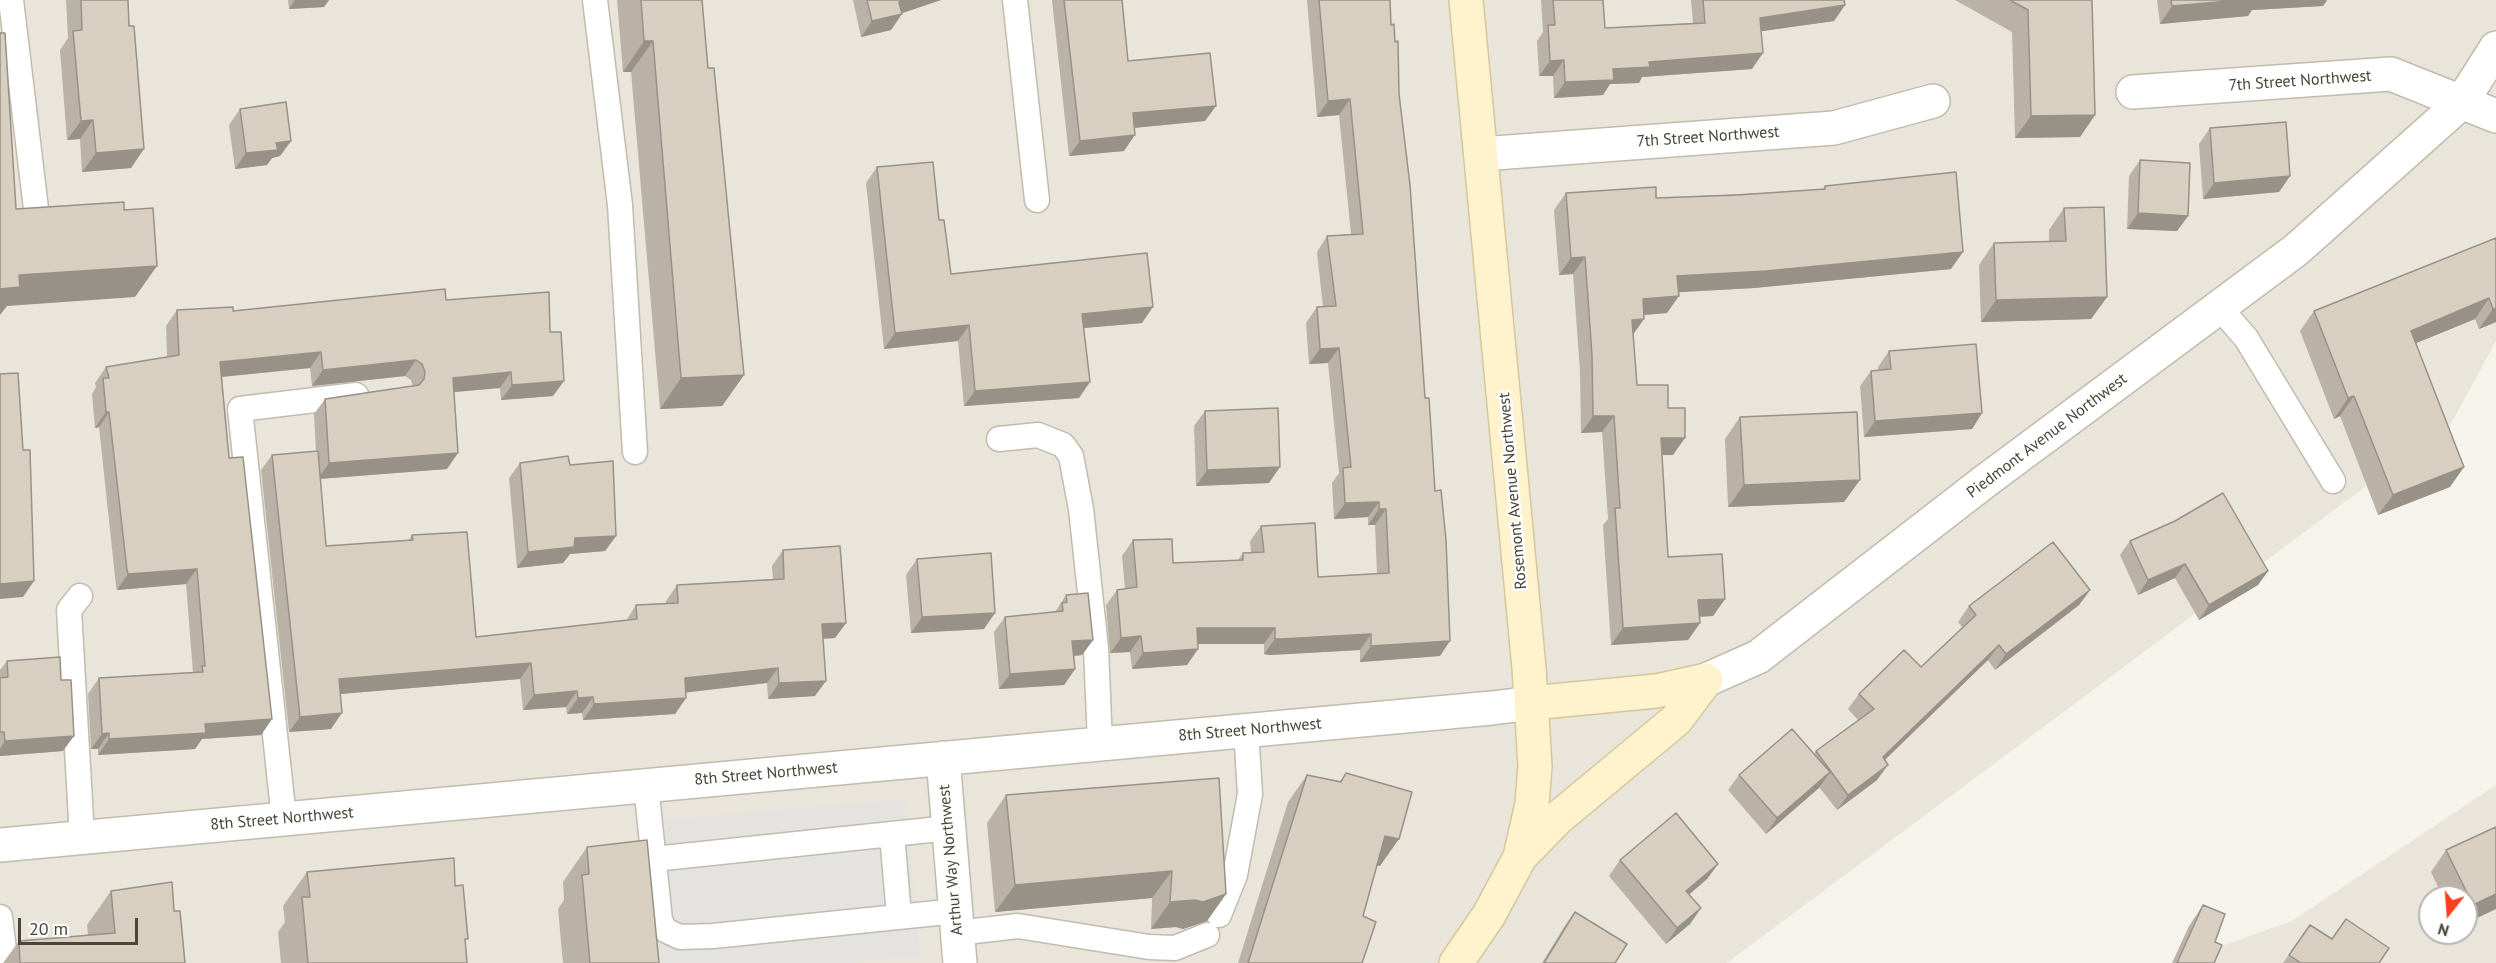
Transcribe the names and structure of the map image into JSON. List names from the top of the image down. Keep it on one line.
{"streets":{"street":["7th Street Northwest","Piedmont Avenue Northwest","Rosemont Avenue Northwest","8th Street Northwest","Arthur Way Northwest"]},"crossings":[["7th Street Northwest","Piedmont Avenue Northwest"],["7th Street Northwest","Rosemont Avenue Northwest"],["Piedmont Avenue Northwest","Rosemont Avenue Northwest"],["Piedmont Avenue Northwest","8th Street Northwest"],["Rosemont Avenue Northwest","8th Street Northwest"],["8th Street Northwest","Arthur Way Northwest"]],"scale_bar":"20 m","north":"bottom"}
